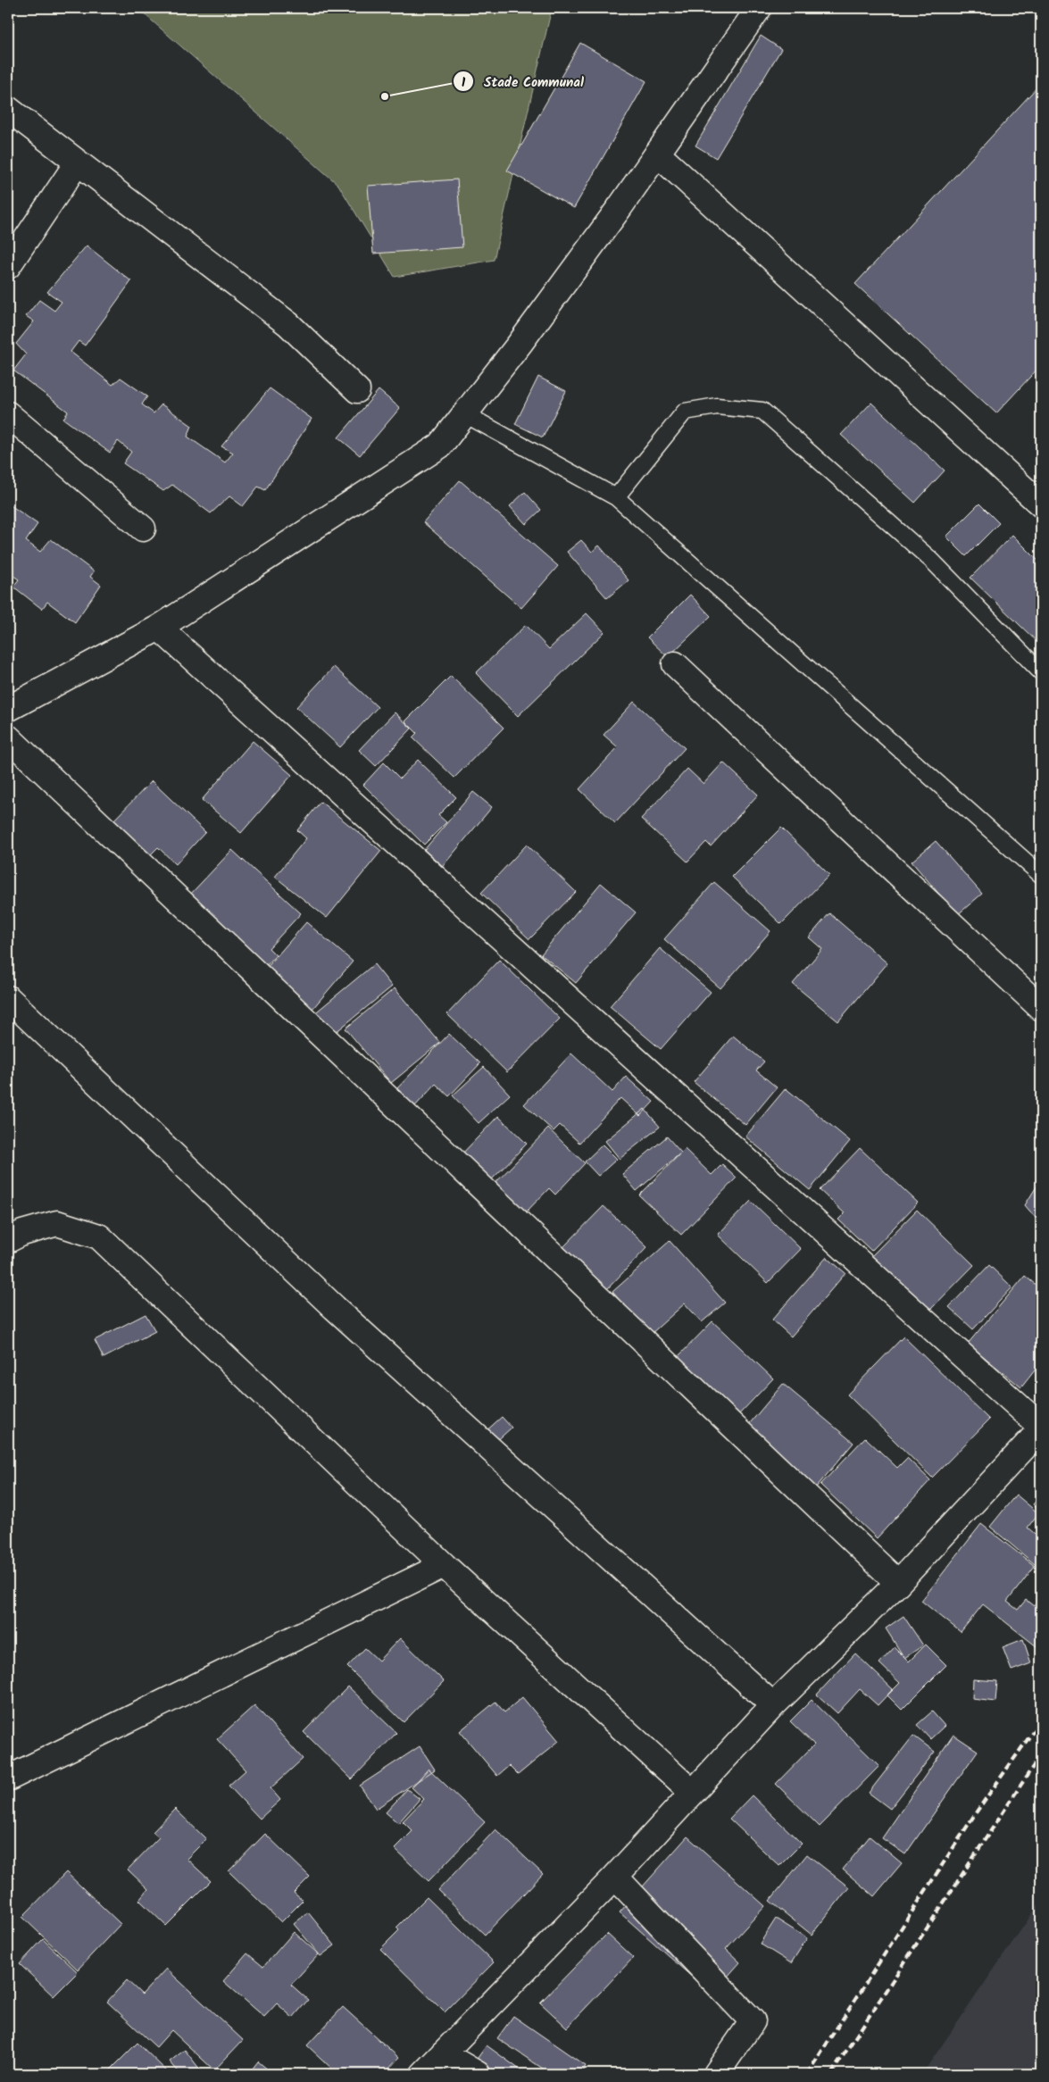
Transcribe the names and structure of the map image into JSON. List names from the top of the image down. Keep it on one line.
{"places":["Stade Communal"]}
